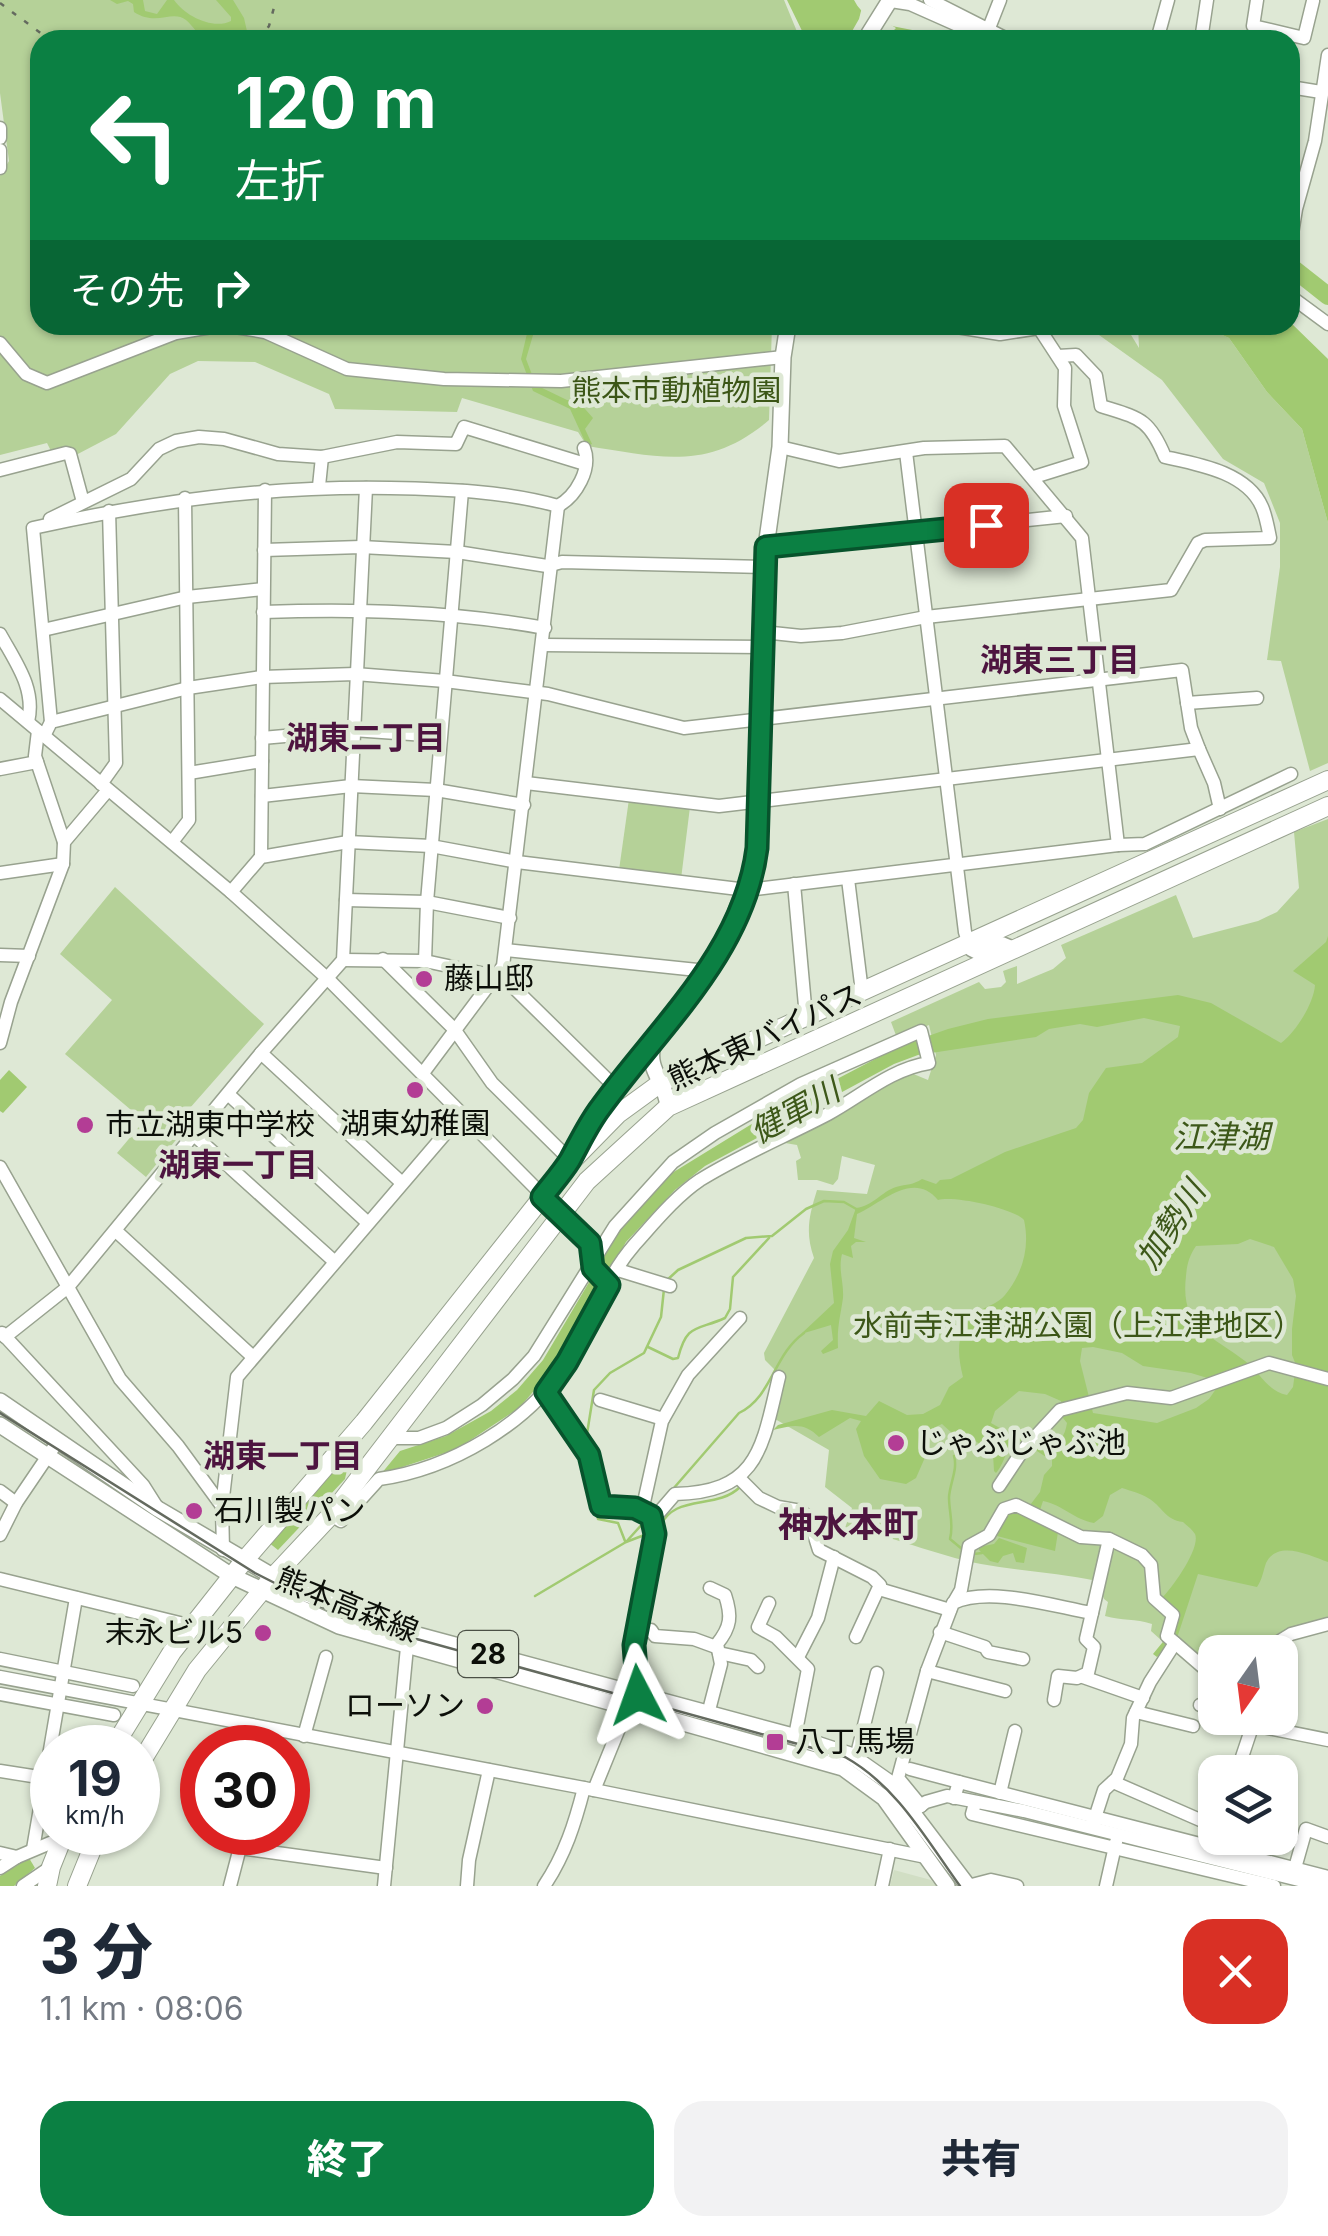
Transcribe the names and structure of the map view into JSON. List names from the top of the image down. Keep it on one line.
{"streets":{"highway":["熊本東バイパス"],"main road":["熊本高森線","28"]},"crossings":[["熊本東バイパス","熊本高森線"]],"districts":["湖東三丁目","湖東二丁目","湖東一丁目","湖東一丁目","神水本町"],"water":["健軍川","江津湖","加勢川"],"parks":["熊本市動植物園","水前寺江津湖公園（上江津地区）"],"places":{"other":["藤山邸","湖東幼稚園","市立湖東中学校","じゃぶじゃぶ池","石川製パン","末永ビル5","ローソン"],"transit":["八丁馬場"]},"north":"bottom","page":{"turn":["120 m","左折"],"then":"その先","speed":"19 km/h","limit":"30","heading":["3 分","1.1 km · 08:06"],"buttons":["終了","共有"]}}
